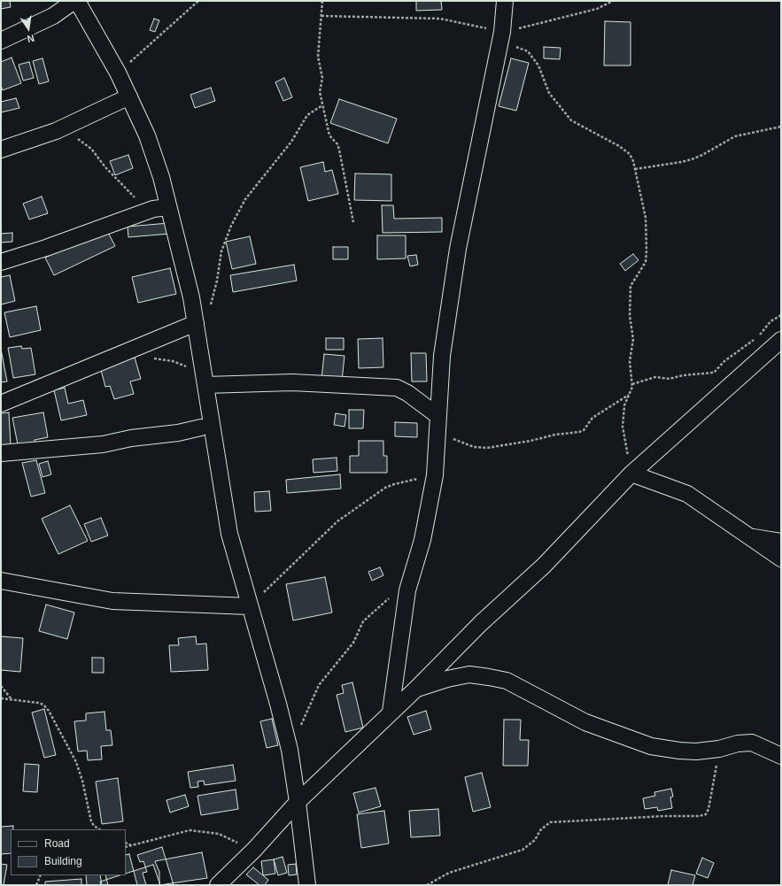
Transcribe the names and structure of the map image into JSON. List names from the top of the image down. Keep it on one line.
{"legend":["Road","Building"],"north":"bottom"}
